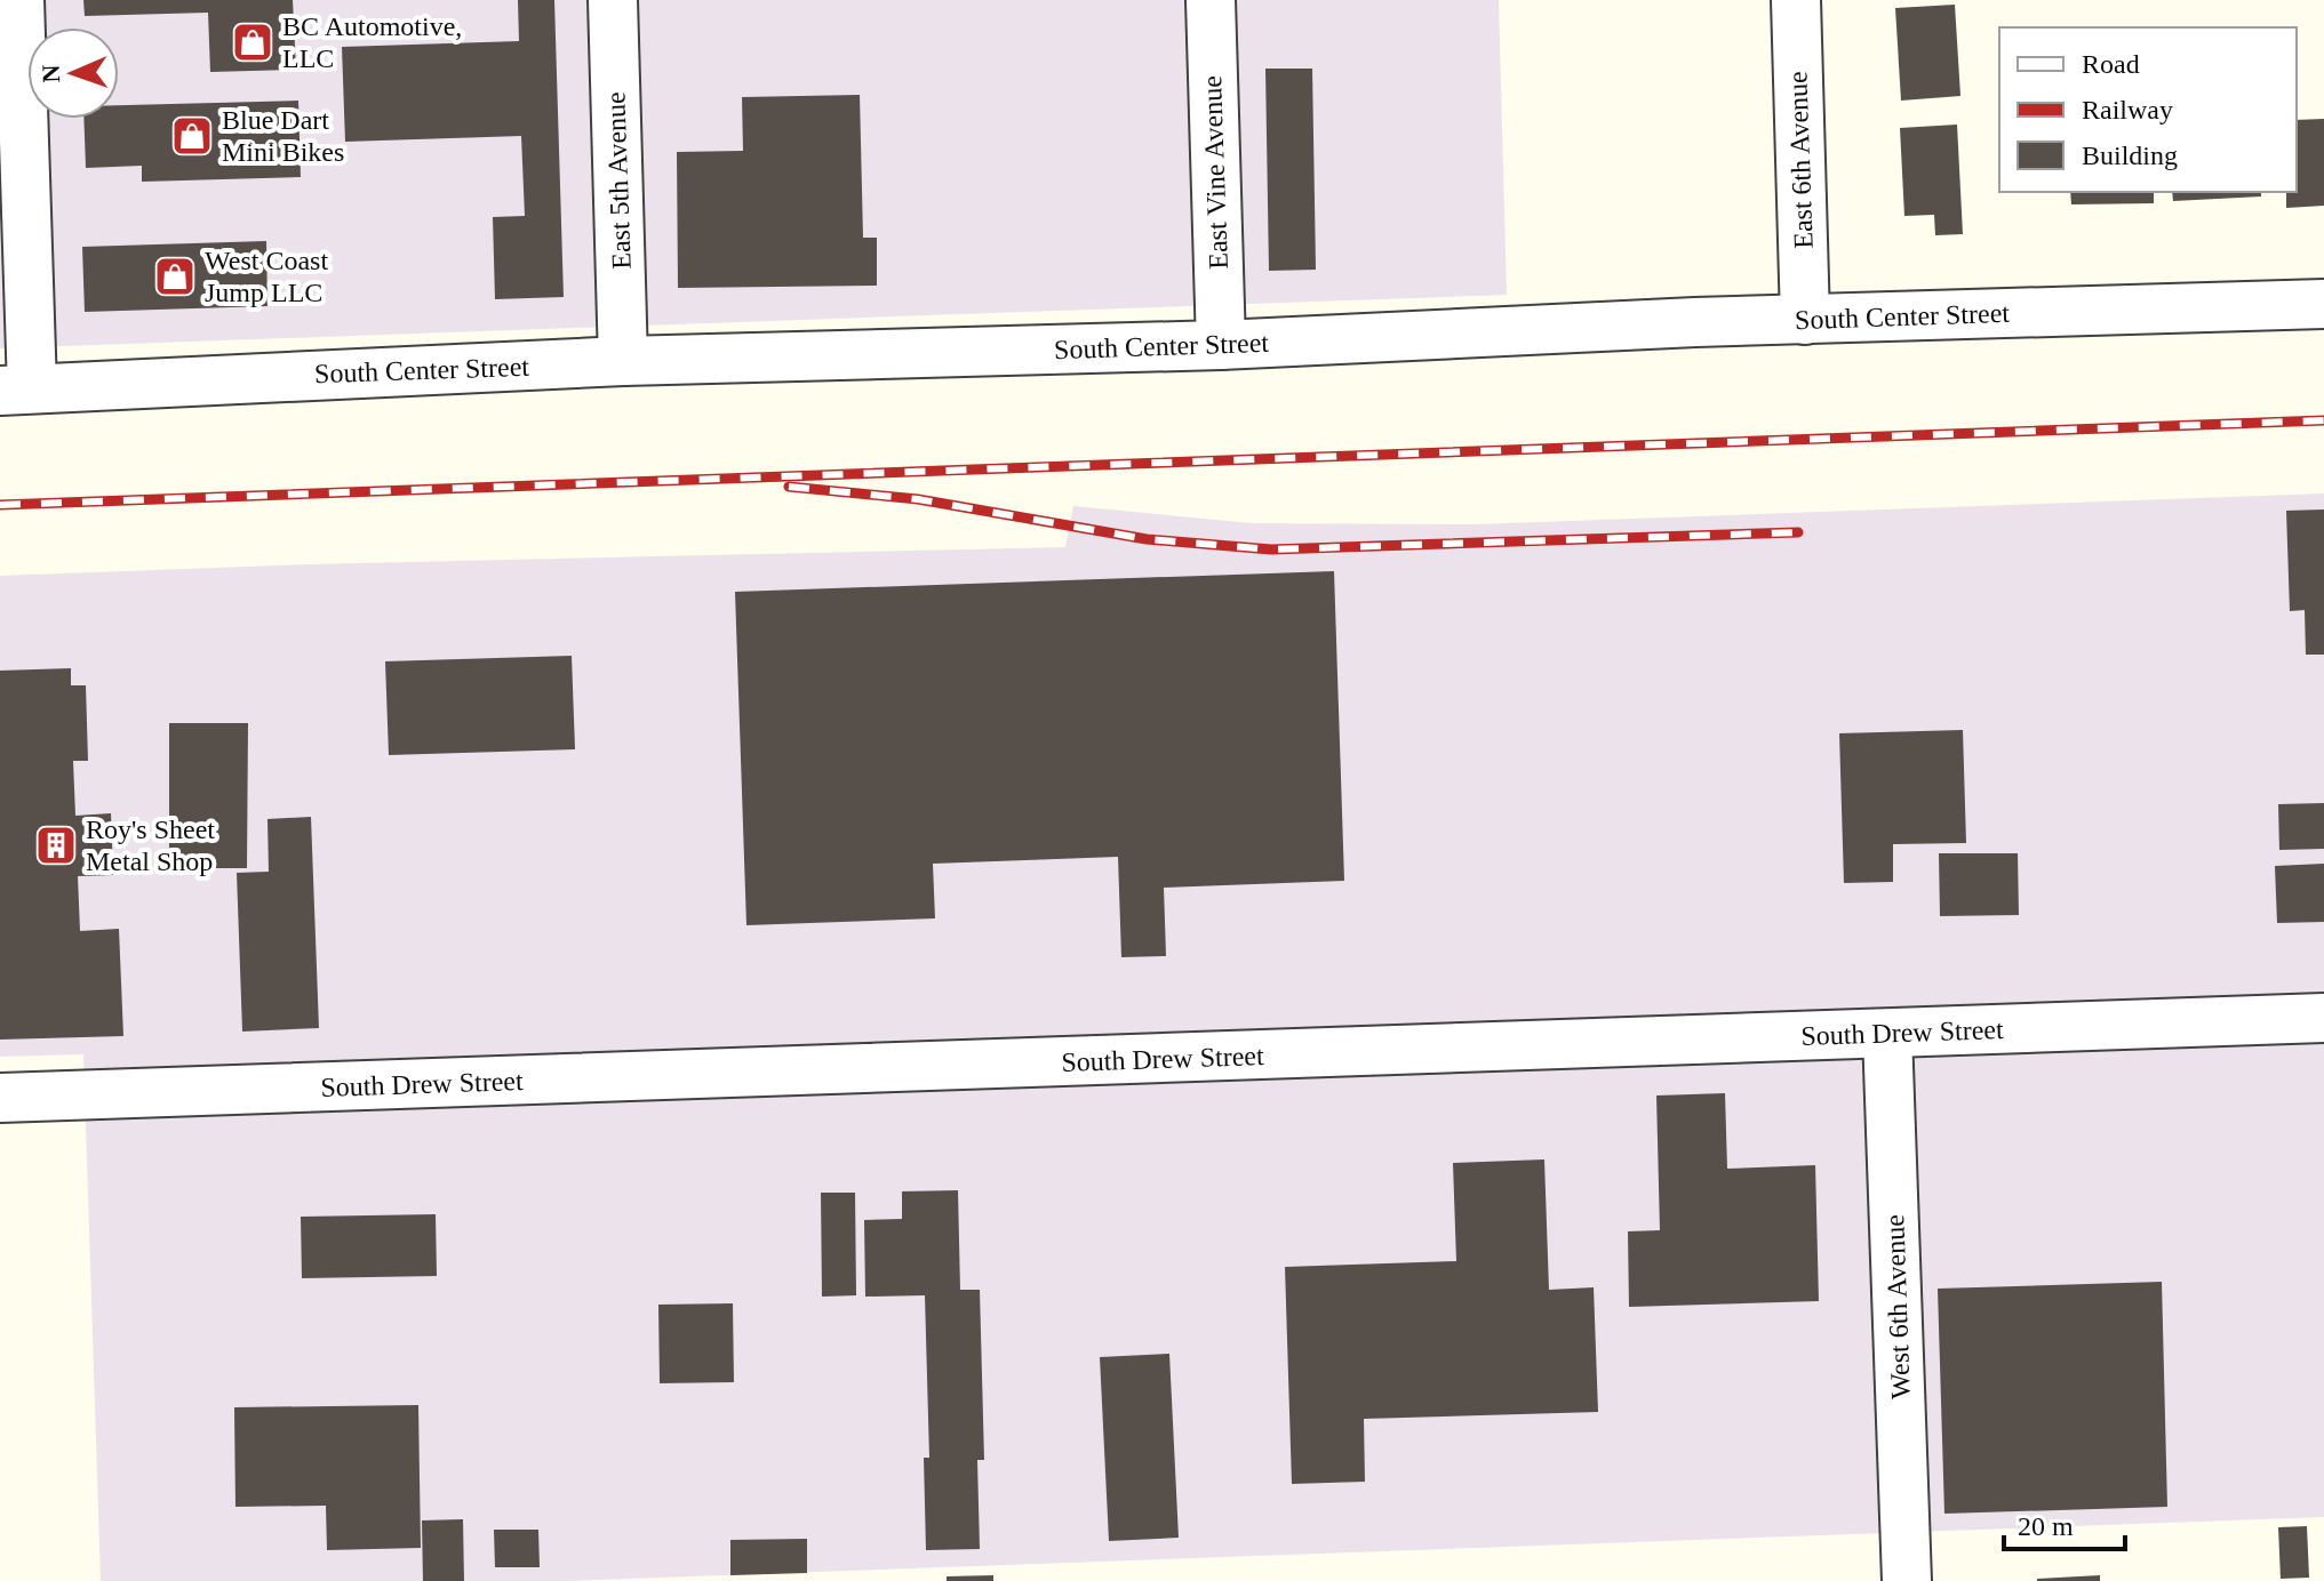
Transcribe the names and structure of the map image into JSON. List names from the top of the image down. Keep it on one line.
{"streets":{"street":["East 6th Avenue","East Vine Avenue","East 5th Avenue","South Center Street","South Drew Street","West 6th Avenue"]},"crossings":[["East 6th Avenue","South Center Street"],["East Vine Avenue","South Center Street"],["East 5th Avenue","South Center Street"],["South Drew Street","West 6th Avenue"]],"places":{"shop":["BC Automotive, LLC","Blue Dart Mini Bikes","West Coast Jump LLC"],"building":["Roy's Sheet Metal Shop"]},"legend":["Road","Railway","Building"],"scale_bar":"20 m","north":"left"}
